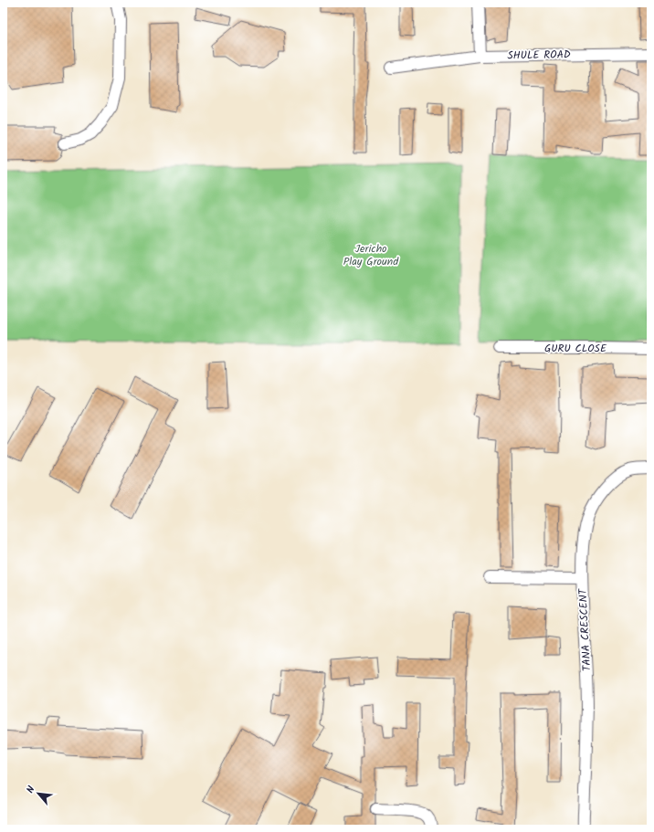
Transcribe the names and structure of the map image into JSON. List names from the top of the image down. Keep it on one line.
{"streets":{"street":["SHULE ROAD","GURU CLOSE","TANA CRESCENT"]},"parks":["Jericho Play Ground"],"north":"top left"}
